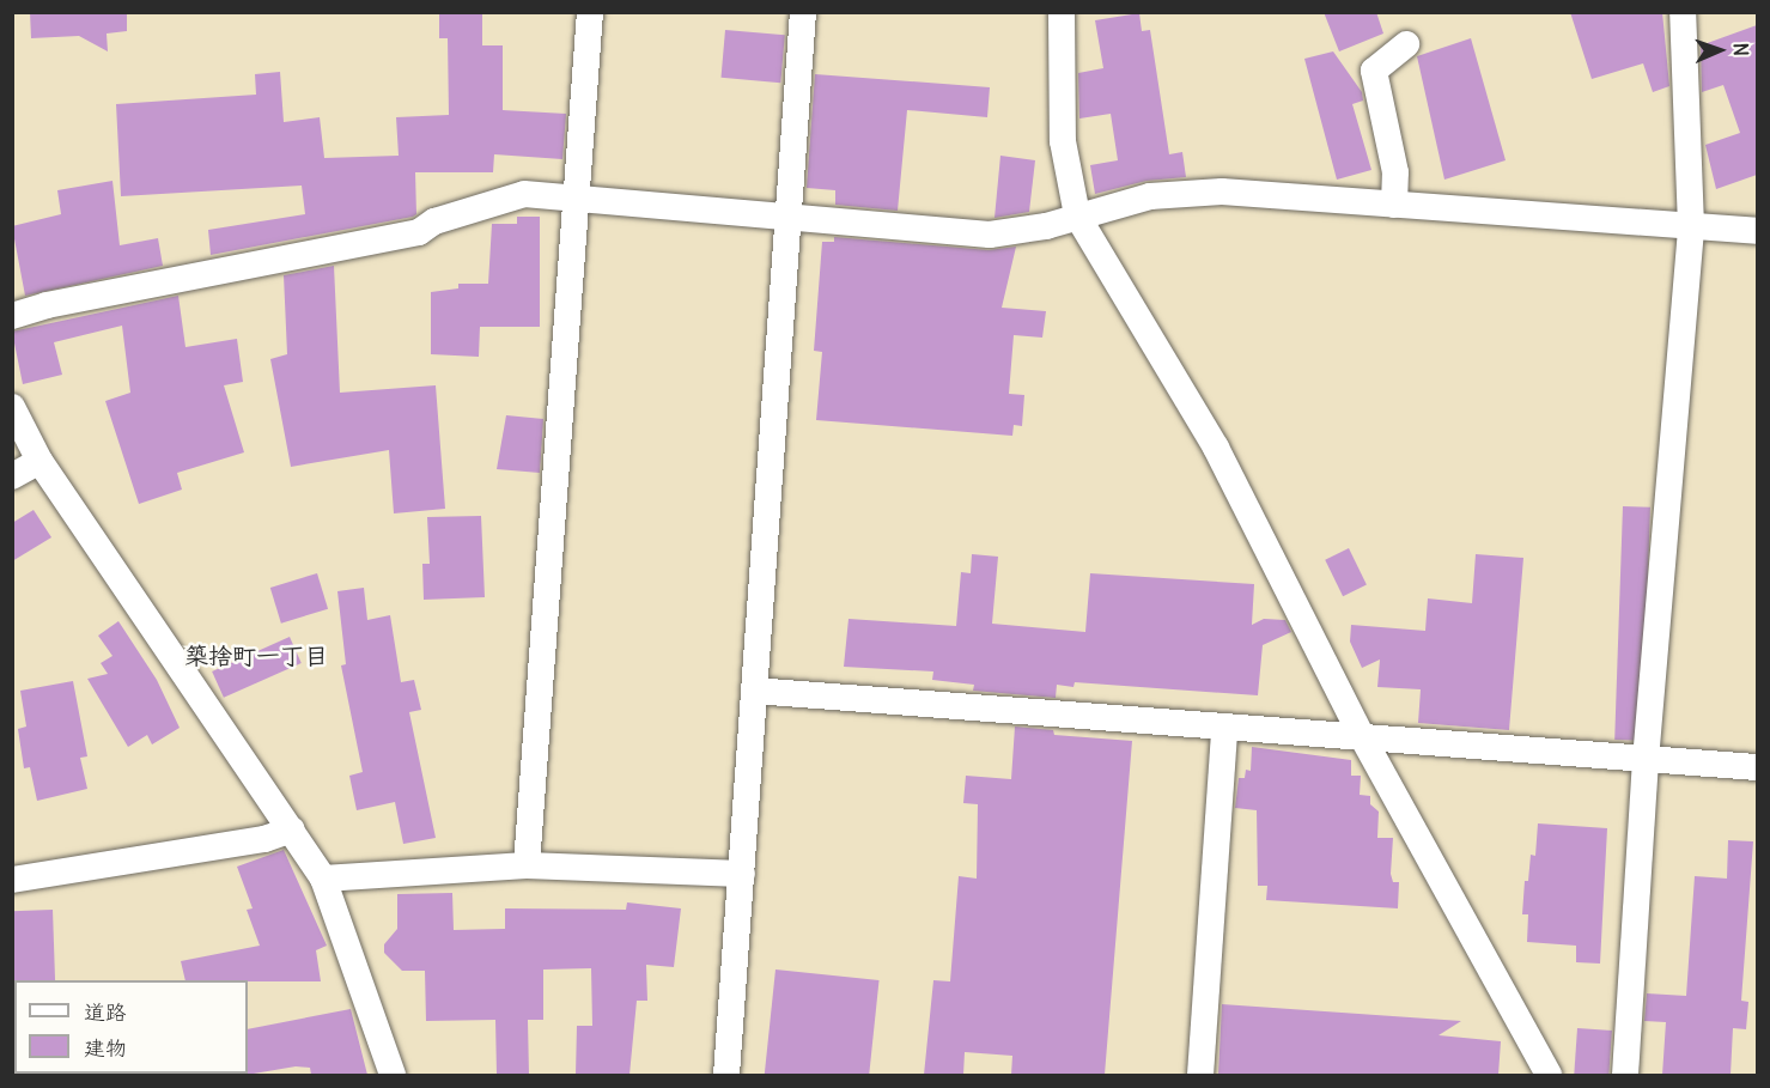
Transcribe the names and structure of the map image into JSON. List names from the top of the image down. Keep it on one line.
{"districts":["築捨町一丁目"],"legend":["道路","建物"],"north":"right"}
